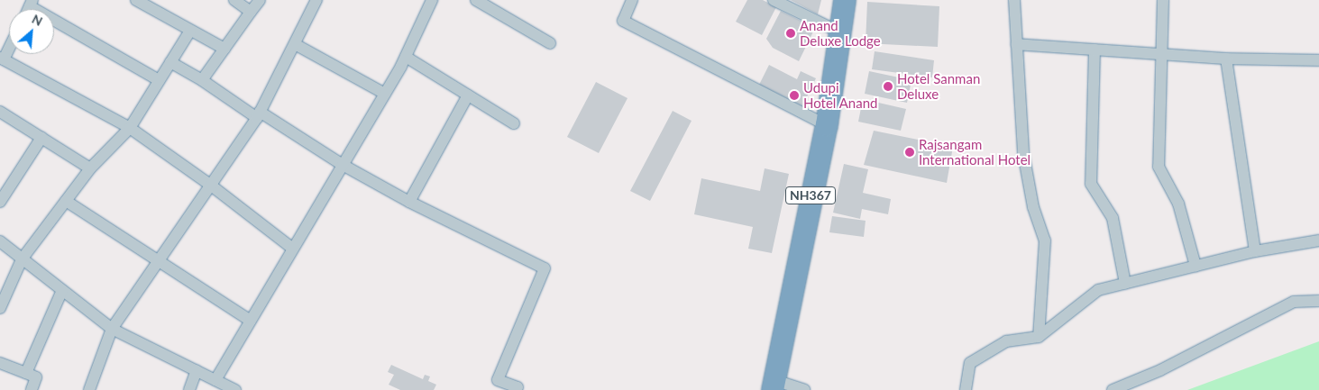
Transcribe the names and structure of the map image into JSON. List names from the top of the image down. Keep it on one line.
{"streets":{"highway":["NH367"]},"places":["Anand Deluxe Lodge","Hotel Sanman Deluxe","Udupi Hotel Anand","Rajsangam International Hotel"],"north":"top right"}
